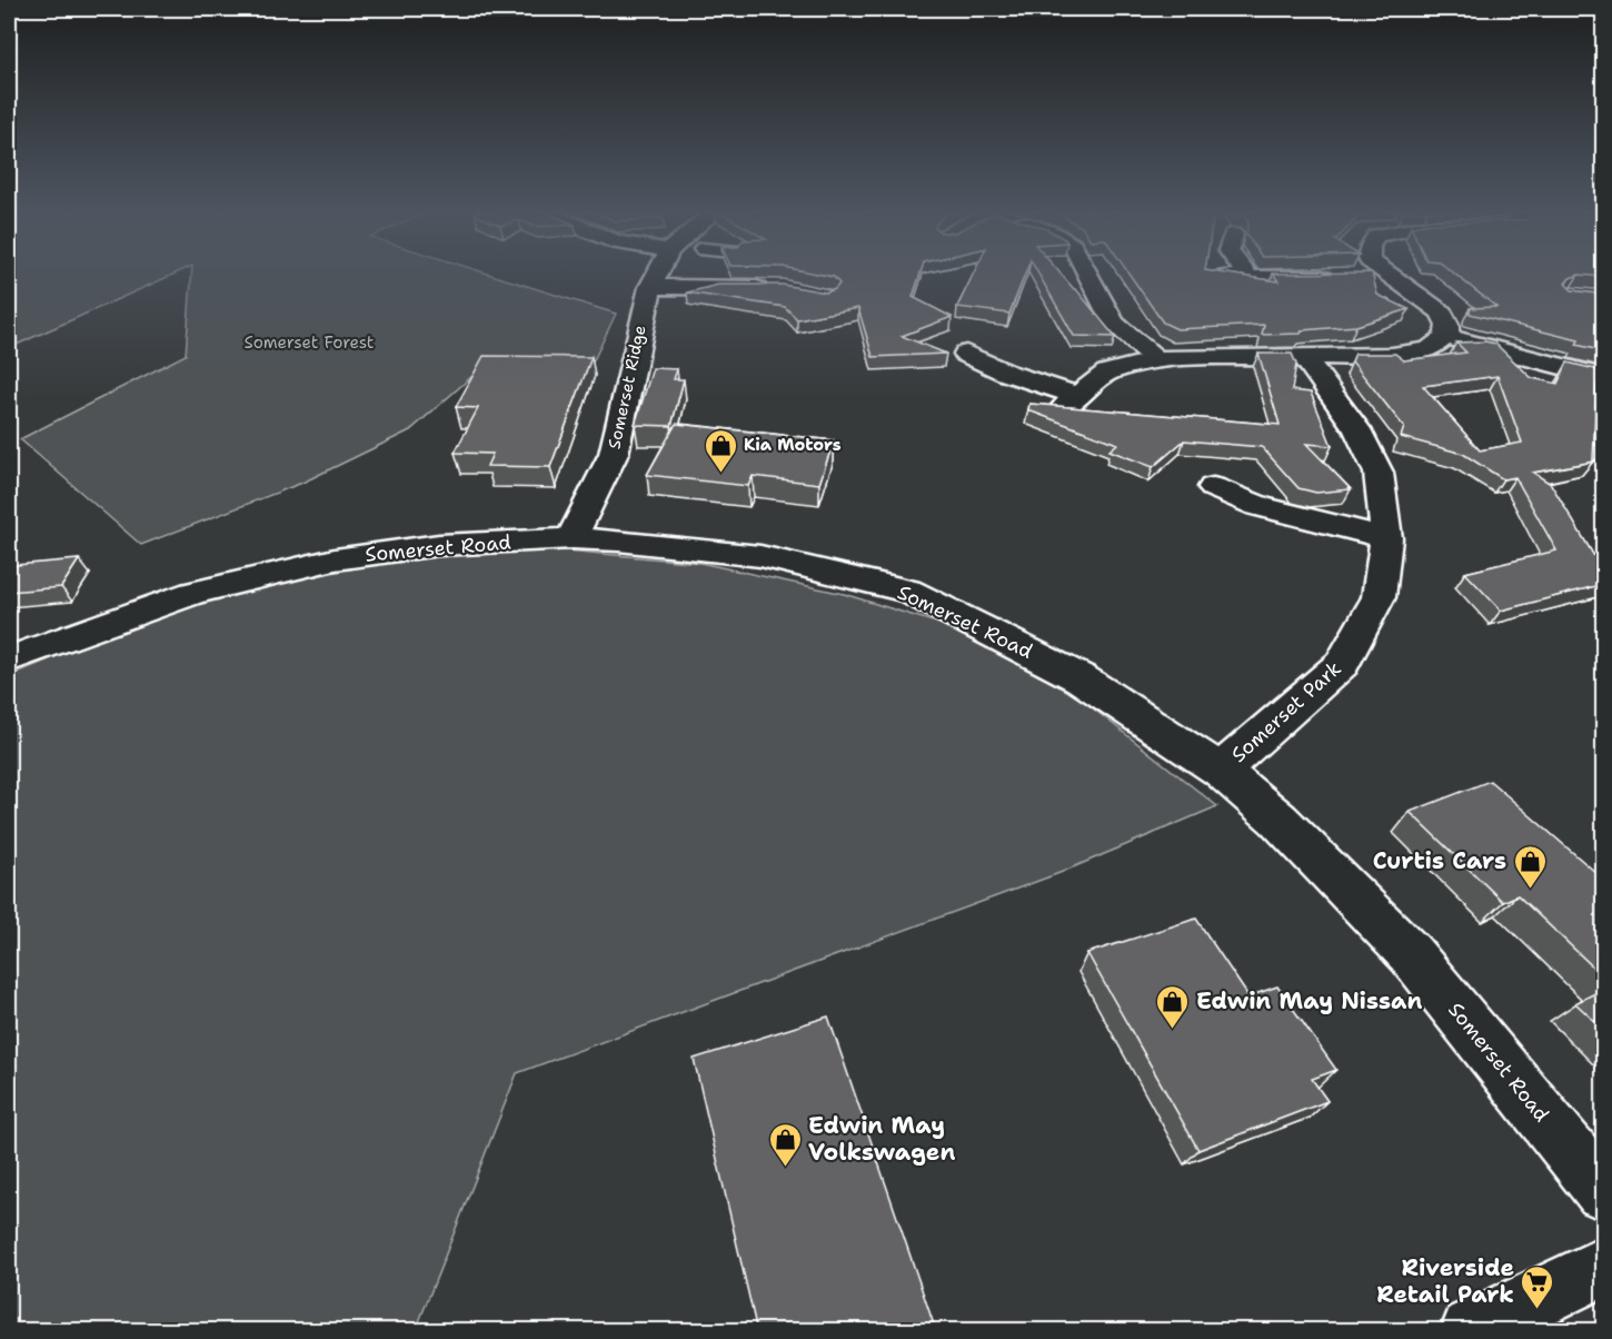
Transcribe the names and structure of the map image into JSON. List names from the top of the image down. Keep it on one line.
{"streets":{"street":["Somerset Ridge","Somerset Road","Somerset Park"]},"crossings":[["Somerset Ridge","Somerset Road"],["Somerset Road","Somerset Park"]],"parks":["Somerset Forest"],"places":{"shop":["Kia Motors","Curtis Cars","Edwin May Nissan","Edwin May Volkswagen"],"supermarket":["Riverside Retail Park"]}}
